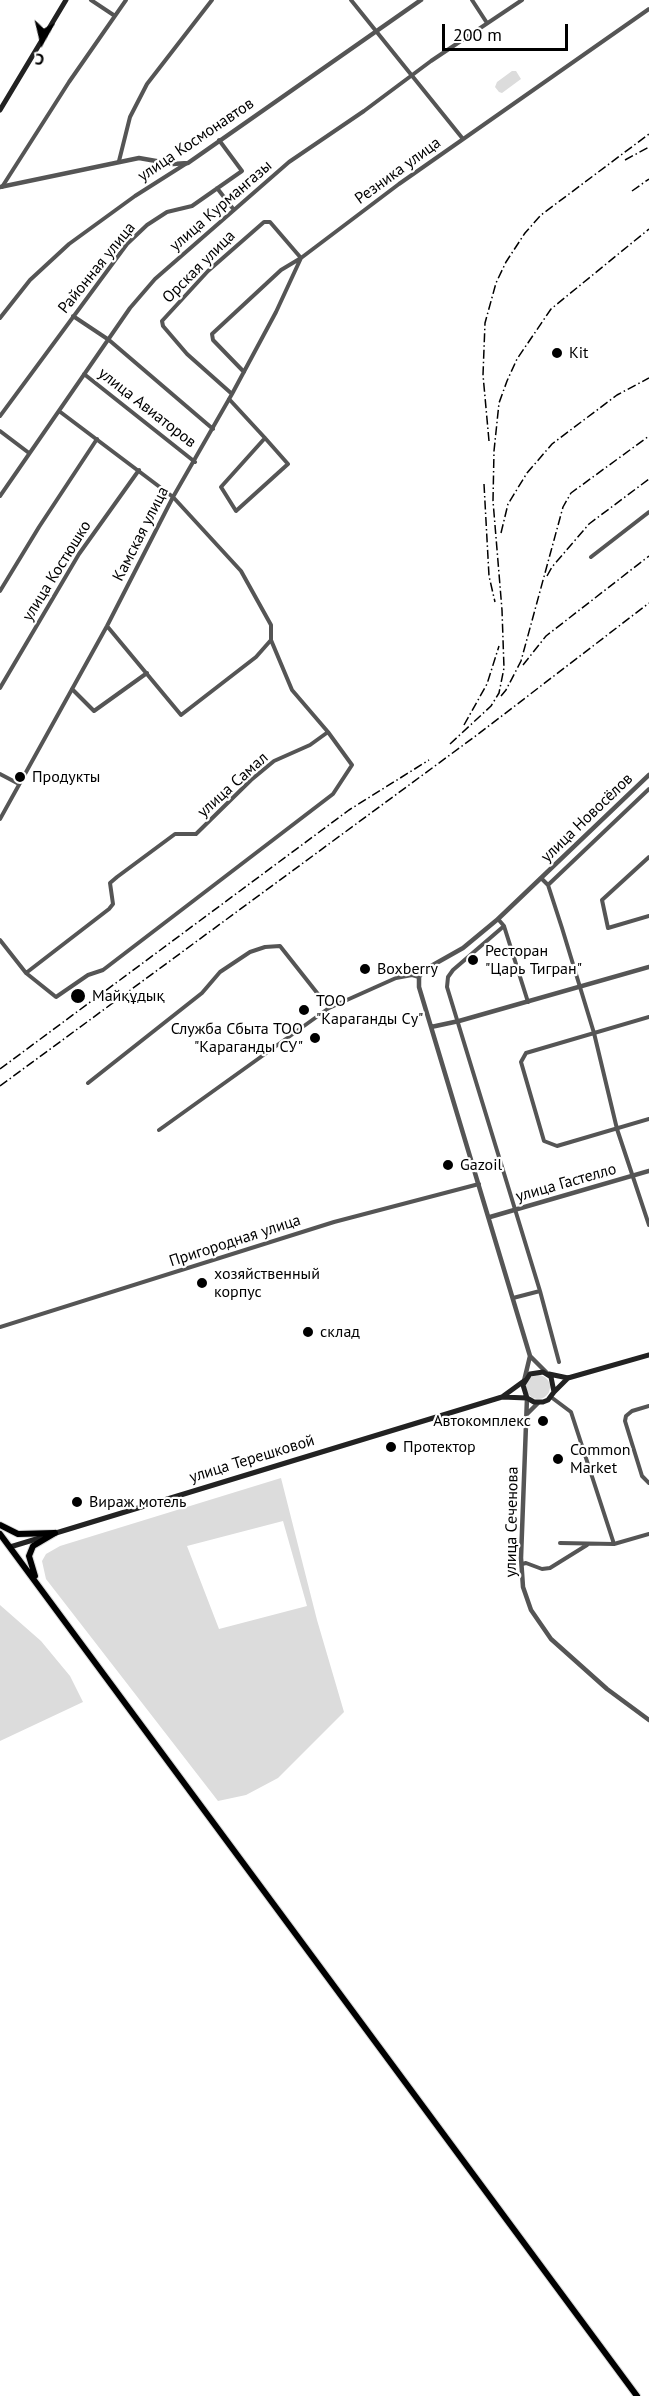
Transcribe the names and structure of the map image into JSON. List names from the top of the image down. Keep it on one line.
{"streets":{"main road":["улица Терешковой"],"street":["улица Космонавтов","Резника улица","улица Курмангазы","Орская улица","Районная улица","улица Авиаторов","Камская улица","улица Костюшко","улица Самал","улица Новосёлов","улица Гастелло","Пригородная улица","улица Сеченова"]},"crossings":[["улица Космонавтов","Районная улица"],["Резника улица","Орская улица"],["Резника улица","Камская улица"],["улица Курмангазы","улица Авиаторов"],["Орская улица","Камская улица"],["улица Авиаторов","Камская улица"],["улица Терешковой","улица Сеченова"]],"places":["Kit","Продукты","Ресторан \"Царь Тигран\"","Boxberry","Майқұдық","ТОО \"Караганды Су\"","Служба Сбыта ТОО \"Караганды СУ\"","Gazoil","хозяйственный корпус","склад","Автокомплекс","Протектор","Common Market","Вираж мотель"],"scale_bar":"200 m","north":"bottom"}
